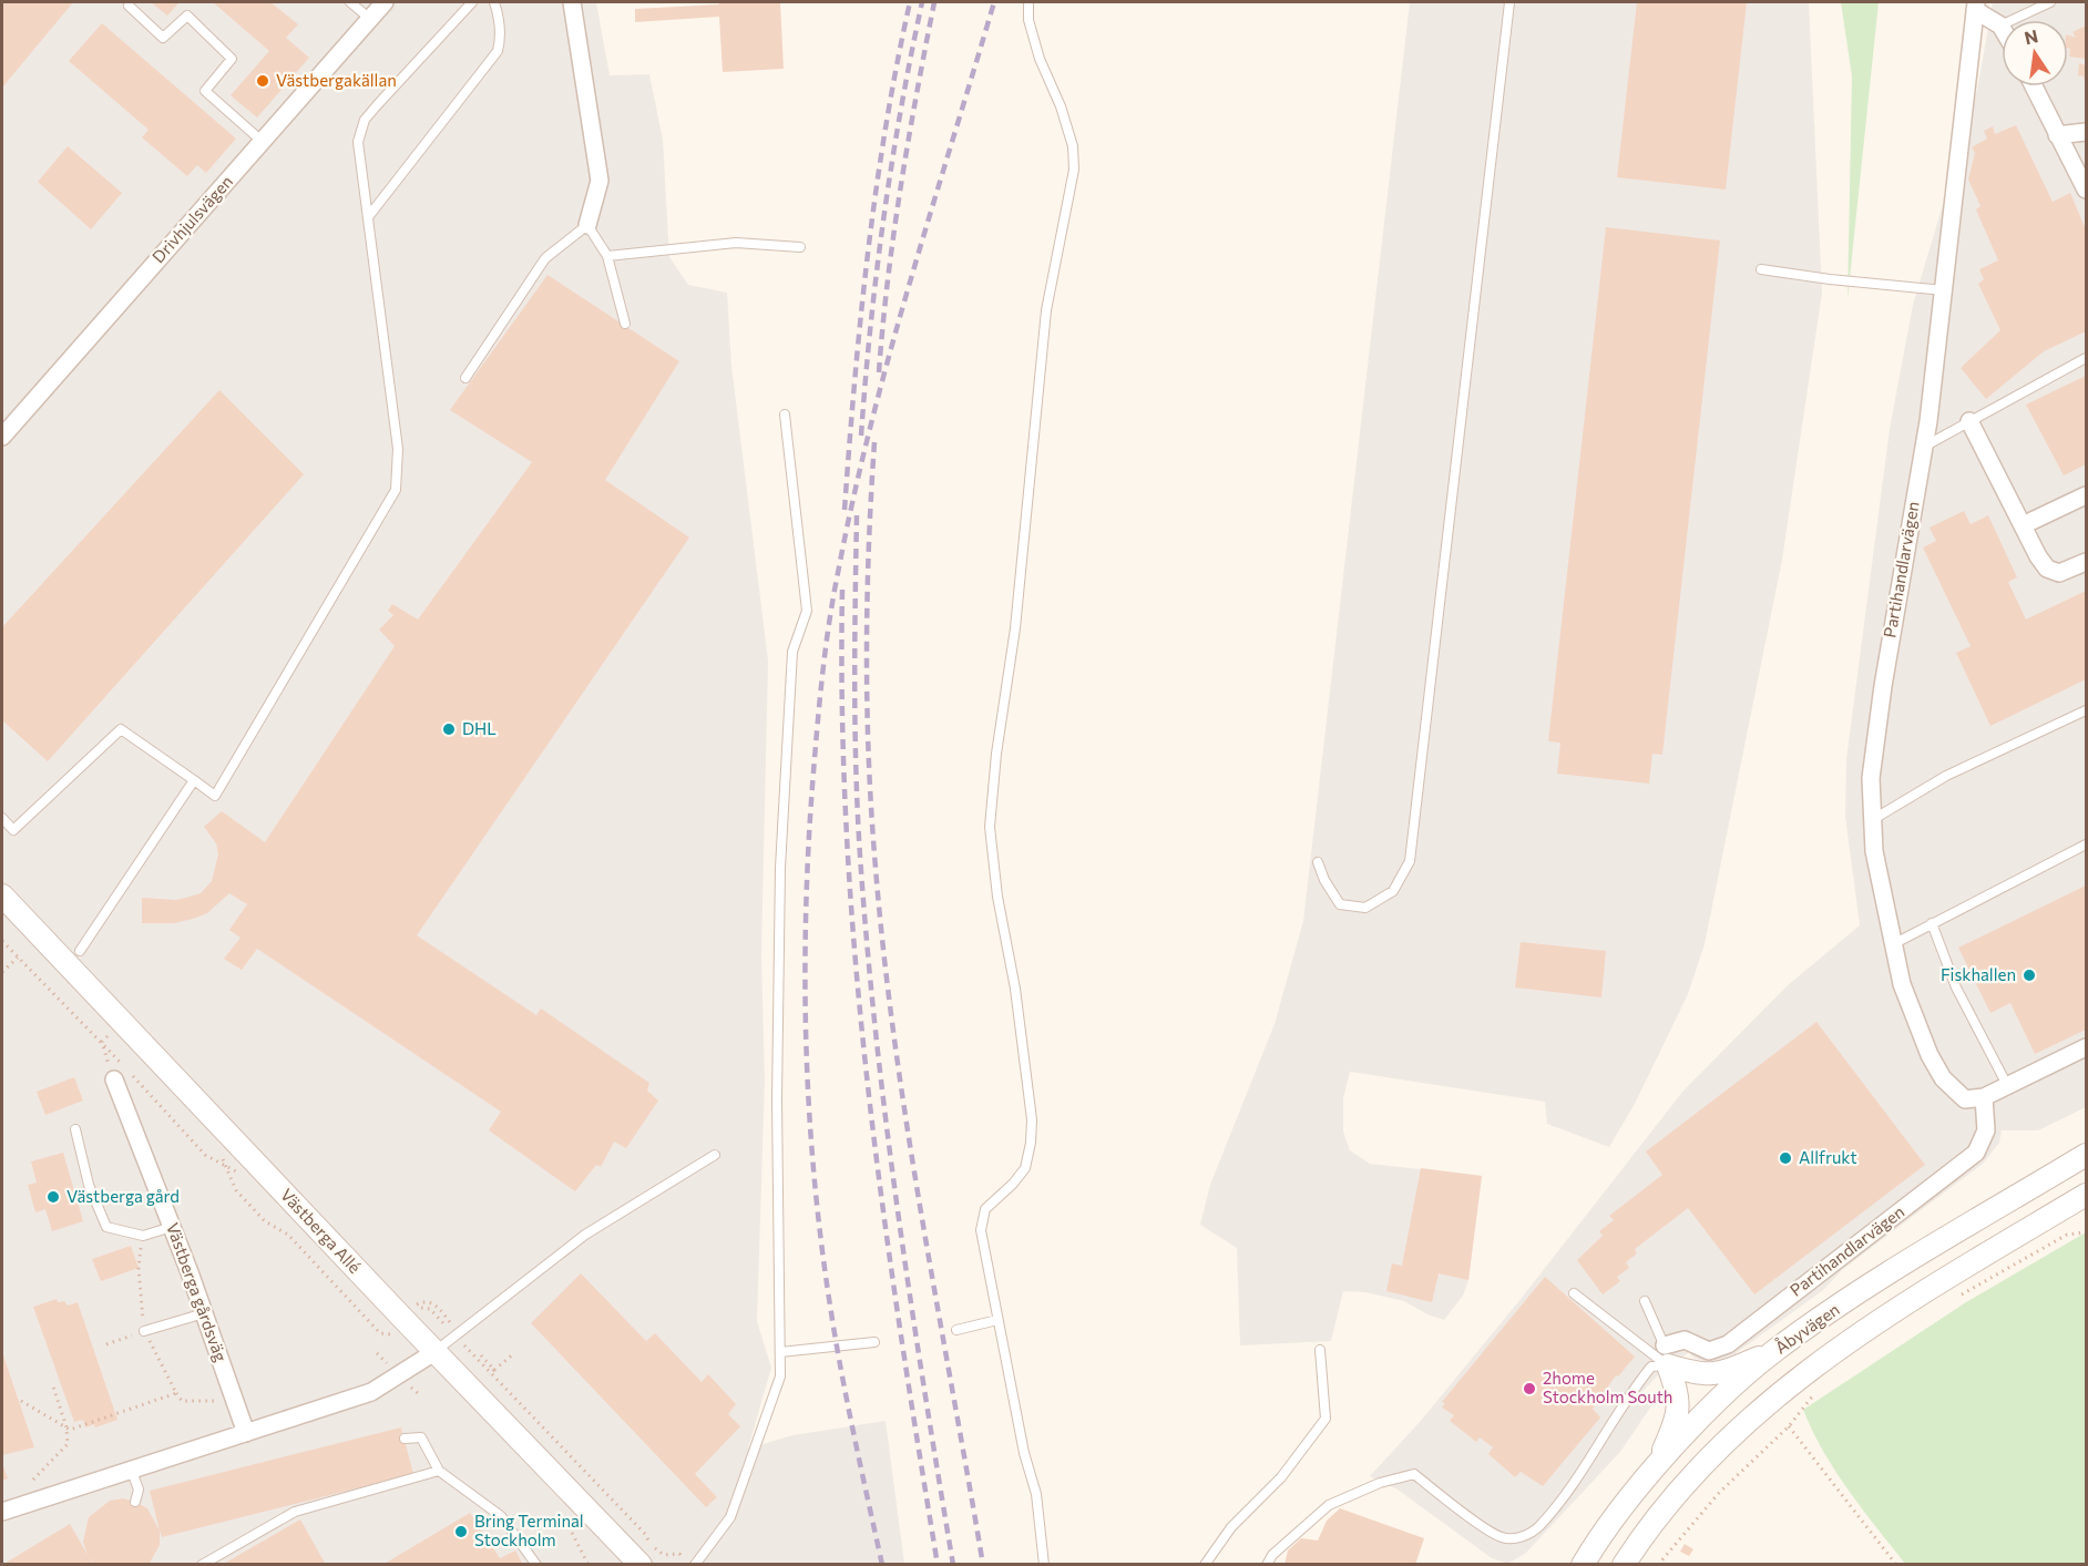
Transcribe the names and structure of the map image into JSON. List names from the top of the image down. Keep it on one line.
{"streets":{"street":["Drivhjulsvägen","Partihandlarvägen","Västberga Allé","Västberga gårdsväg","Åbyvägen"]},"places":["Västbergakällan","DHL","Fiskhallen","Allfrukt","Västberga gård","2home Stockholm South","Bring Terminal Stockholm"],"north":"top"}
